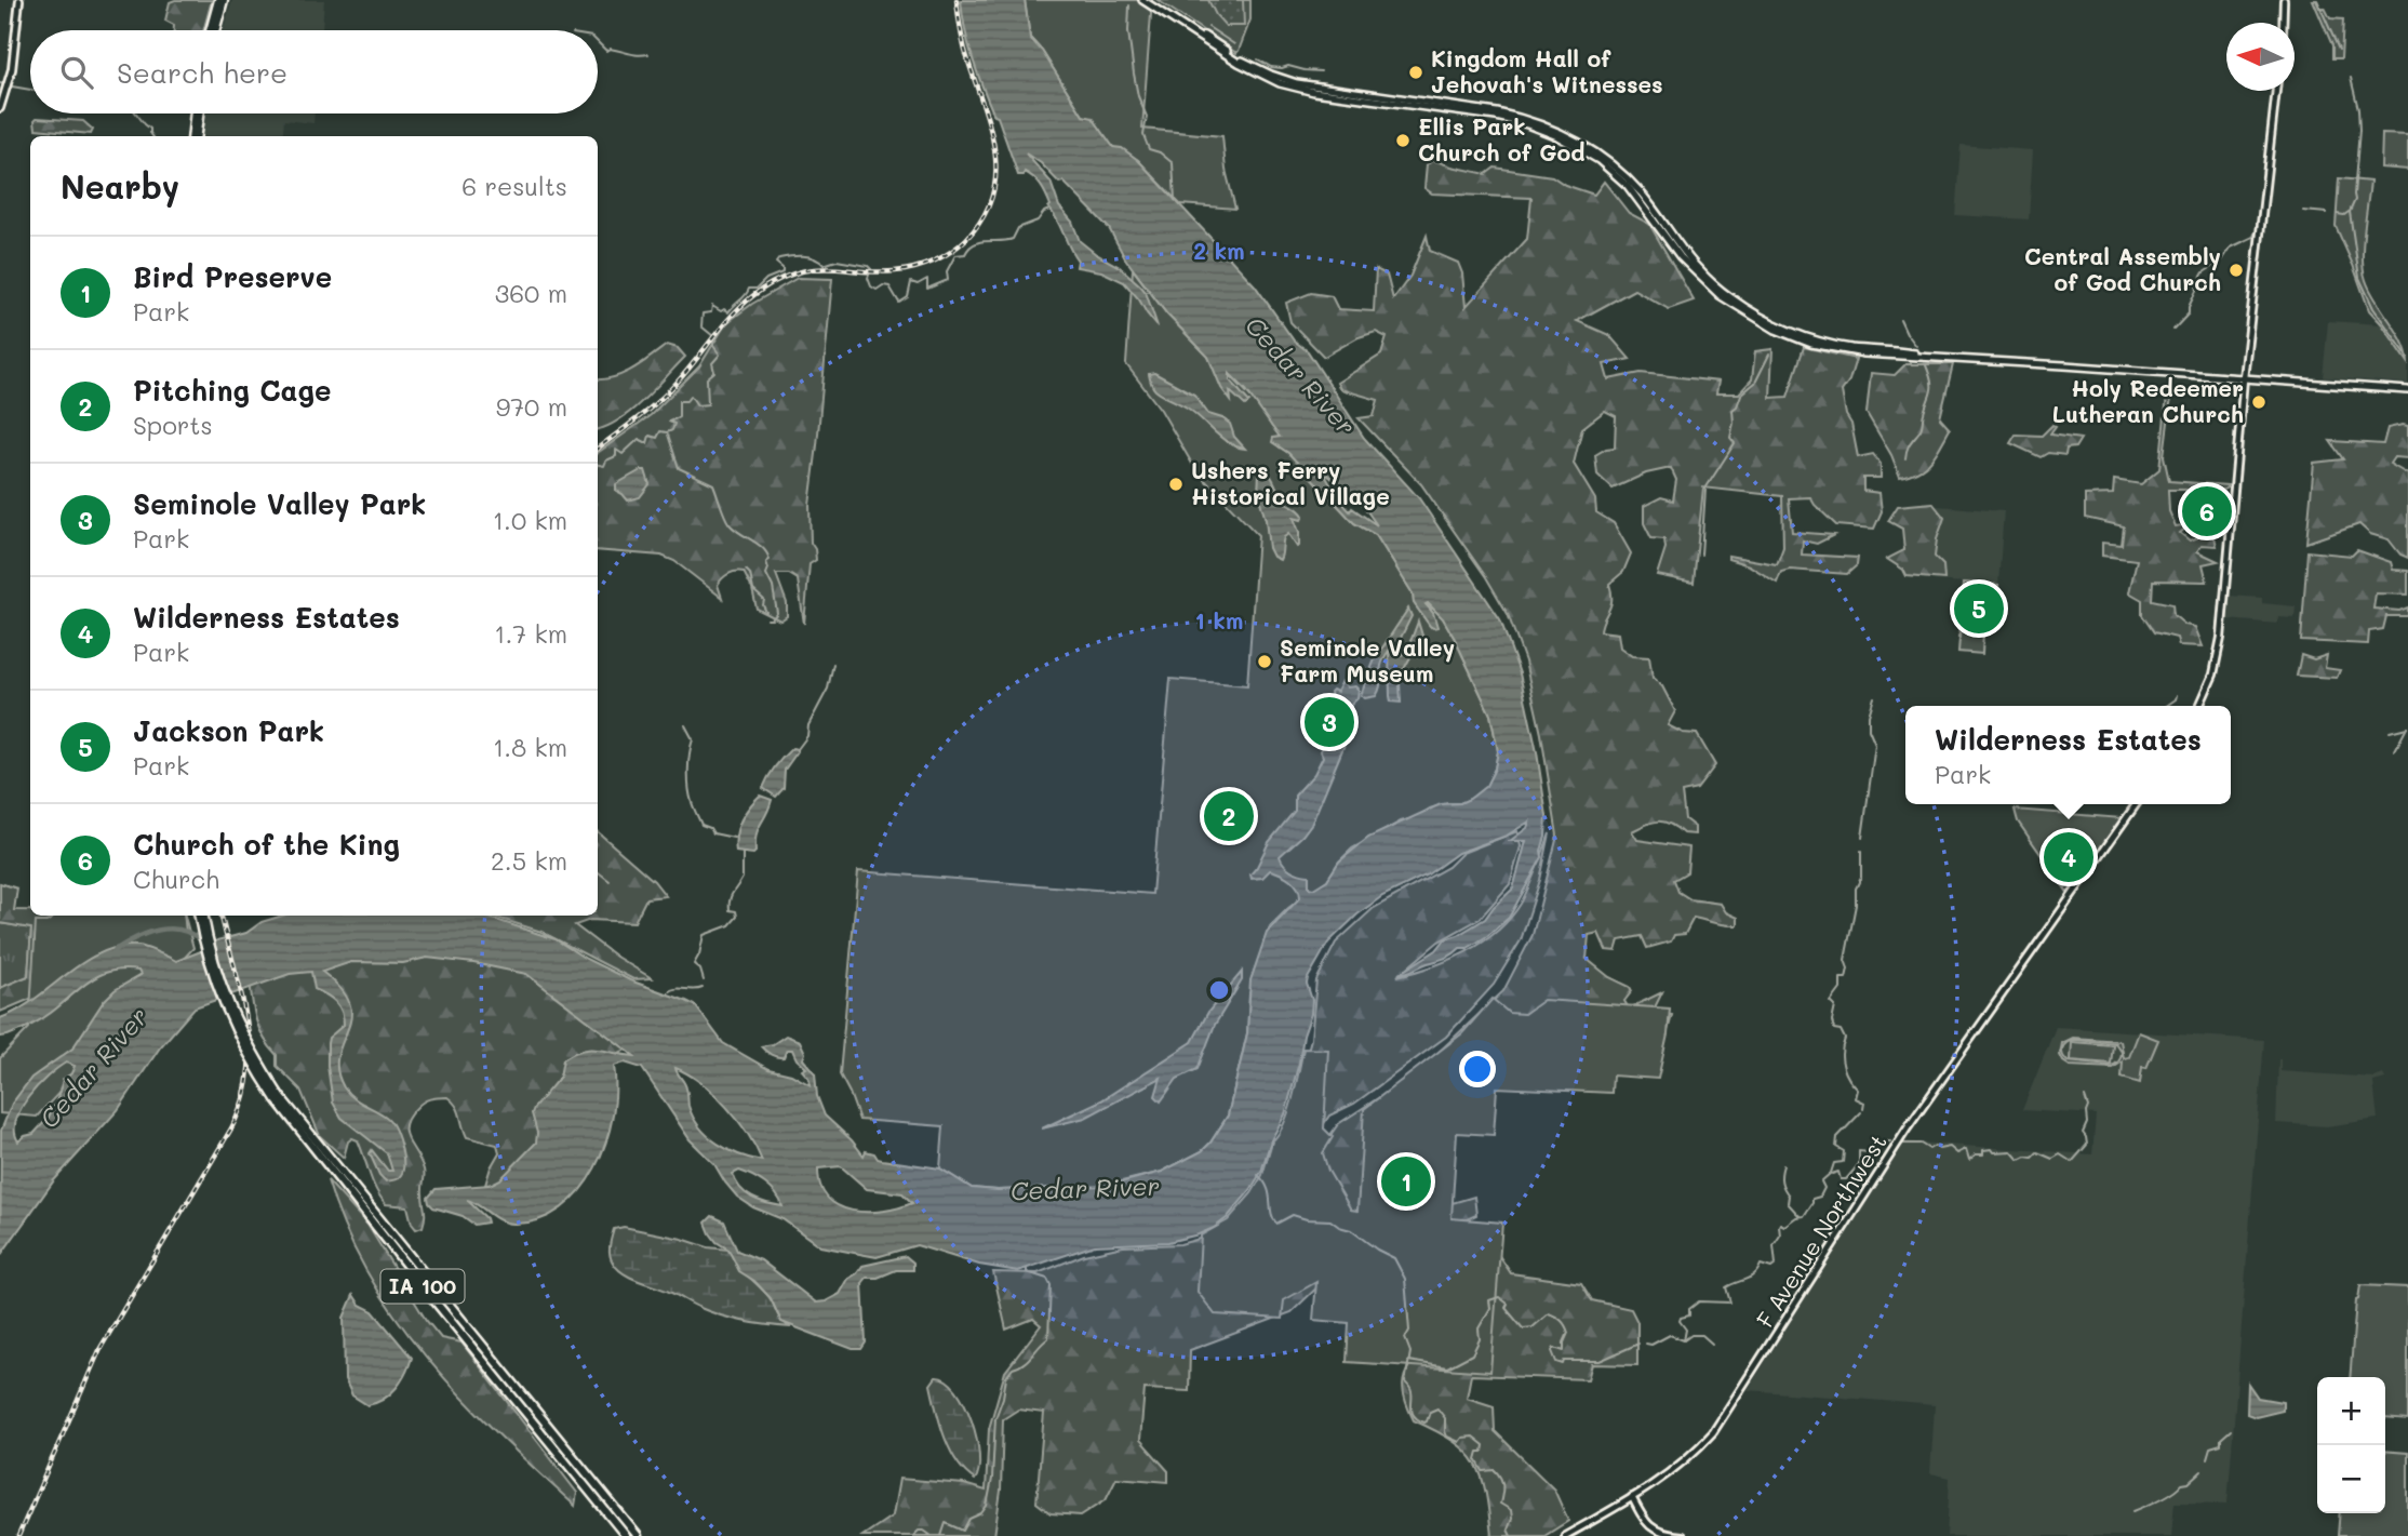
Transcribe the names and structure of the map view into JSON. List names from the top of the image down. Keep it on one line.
{"streets":{"highway":["IA 100"],"main road":["F Avenue Northwest"]},"water":["Cedar River"],"places":["Kingdom Hall of Jehovah's Witnesses","Ellis Park Church of God","Central Assembly of God Church","Holy Redeemer Lutheran Church","Ushers Ferry Historical Village","Seminole Valley Farm Museum"],"north":"left","page":{"search":"Search here","heading":["Nearby","6 results"],"list":[{"mark":"1","name":"Bird Preserve","note":"Park","value":"360 m"},{"mark":"2","name":"Pitching Cage","note":"Sports","value":"970 m"},{"mark":"3","name":"Seminole Valley Park","note":"Park","value":"1.0 km"},{"mark":"4","name":"Wilderness Estates","note":"Park","value":"1.7 km"},{"mark":"5","name":"Jackson Park","note":"Park","value":"1.8 km"},{"mark":"6","name":"Church of the King","note":"Church","value":"2.5 km"}],"pins":["6","5","3","2","4","1"],"popup":["Wilderness Estates","Park"],"map_buttons":["+","−"]},"rings":["2 km","1 km"]}
